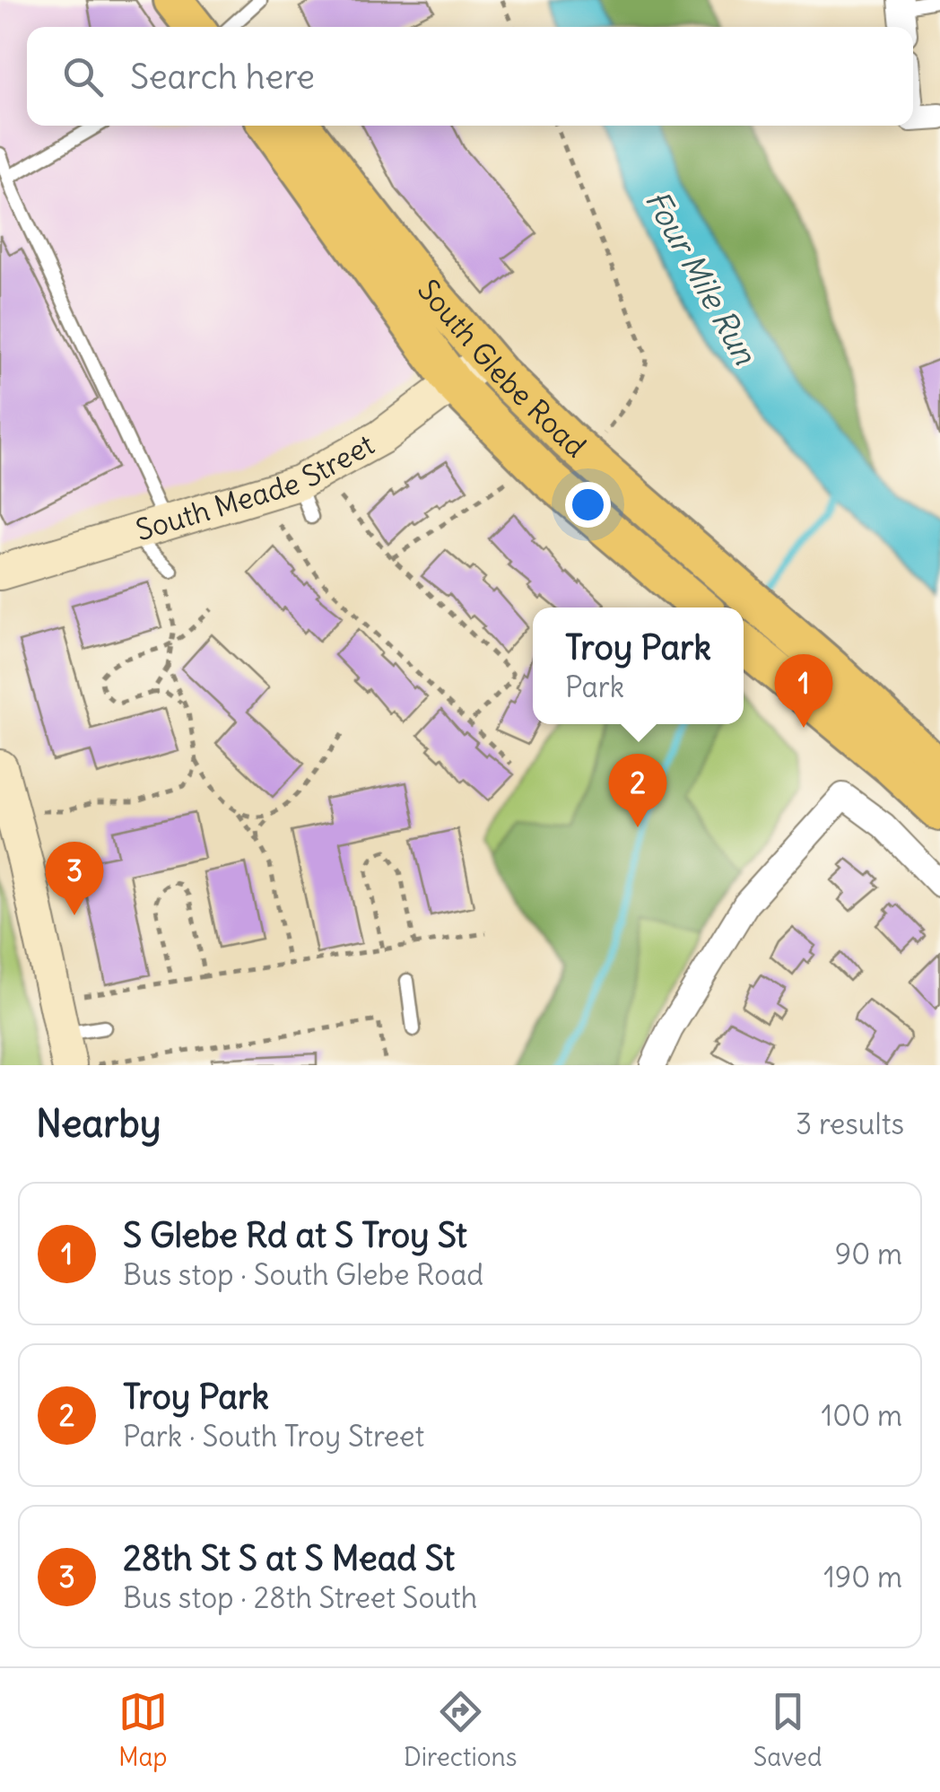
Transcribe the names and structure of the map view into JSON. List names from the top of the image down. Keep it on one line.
{"streets":{"main road":["South Glebe Road"],"street":["South Meade Street"]},"crossings":[["South Glebe Road","South Meade Street"]],"water":["Four Mile Run"],"page":{"search":"Search here","popup":["Troy Park","Park"],"pins":["1","2","3"],"heading":["Nearby","3 results"],"list":[{"mark":"1","name":"S Glebe Rd at S Troy St","note":"Bus stop · South Glebe Road","value":"90 m"},{"mark":"2","name":"Troy Park","note":"Park · South Troy Street","value":"100 m"},{"mark":"3","name":"28th St S at S Mead St","note":"Bus stop · 28th Street South","value":"190 m"}],"nav":["Map","Directions","Saved"]}}
